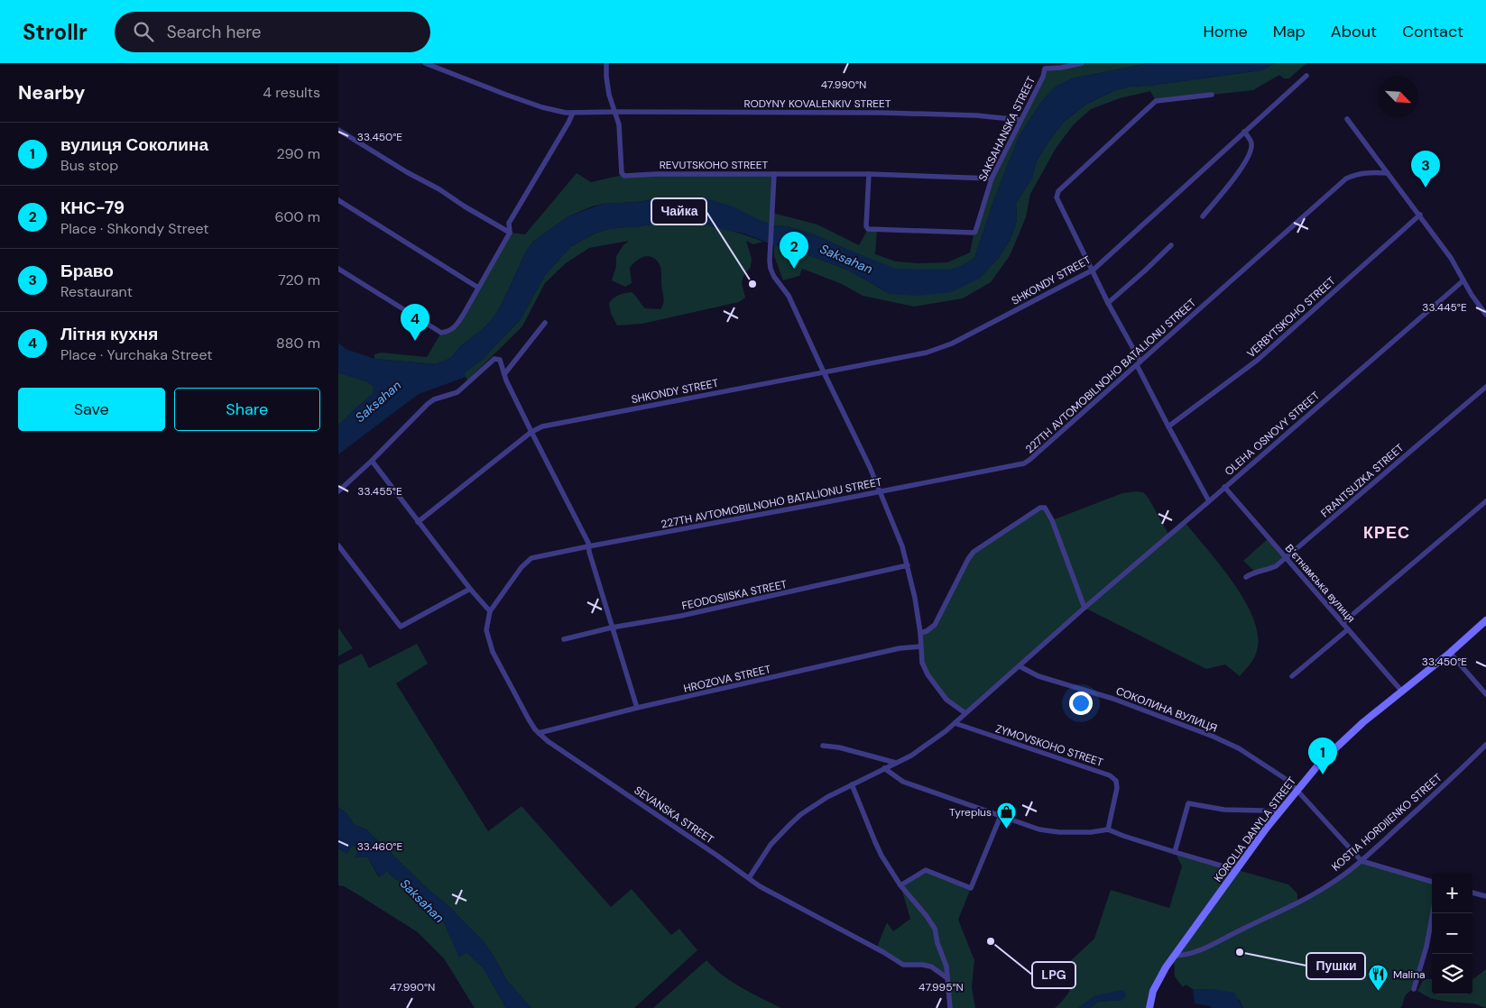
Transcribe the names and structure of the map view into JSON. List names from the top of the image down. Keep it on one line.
{"streets":{"main road":["KOROLIA DANYLA STREET"],"street":["RODYNY KOVALENKIV STREET","SAKSAHANSKA STREET","REVUTSKOHO STREET","SHKONDY STREET","VERBYTSKOHO STREET","227TH AVTOMOBILNOHO BATALIONU STREET","OLEHA OSNOVY STREET","FRANTSUZKA STREET","Вʼєтнамська вулиця","FEODOSIISKA STREET","HROZOVA STREET","СОКОЛИНА ВУЛИЦЯ","ZYMOVSKOHO STREET","SEVANSKA STREET","KOSTIA HORDIIENKO STREET"]},"crossings":[["RODYNY KOVALENKIV STREET","SAKSAHANSKA STREET"],["RODYNY KOVALENKIV STREET","REVUTSKOHO STREET"],["SAKSAHANSKA STREET","REVUTSKOHO STREET"],["227TH AVTOMOBILNOHO BATALIONU STREET","SEVANSKA STREET"],["OLEHA OSNOVY STREET","Вʼєтнамська вулиця"],["OLEHA OSNOVY STREET","СОКОЛИНА ВУЛИЦЯ"],["OLEHA OSNOVY STREET","ZYMOVSKOHO STREET"],["OLEHA OSNOVY STREET","SEVANSKA STREET"],["FRANTSUZKA STREET","Вʼєтнамська вулиця"],["Вʼєтнамська вулиця","KOROLIA DANYLA STREET"],["HROZOVA STREET","SEVANSKA STREET"],["СОКОЛИНА ВУЛИЦЯ","KOSTIA HORDIIENKO STREET"],["СОКОЛИНА ВУЛИЦЯ","KOROLIA DANYLA STREET"],["KOSTIA HORDIIENKO STREET","KOROLIA DANYLA STREET"]],"districts":["КРЕС"],"water":["Saksahan"],"places":{"other":["Чайка","LPG","Пушки"],"shop":["Tyreplus"],"restaurant":["Malina"]},"north":"bottom right","page":{"header":"Strollr","search":"Search here","nav":["Home","Map","About","Contact"],"heading":["Nearby","4 results"],"list":[{"mark":"1","name":"вулиця Соколина","note":"Bus stop","value":"290 m"},{"mark":"2","name":"КНС-79","note":"Place · Shkondy Street","value":"600 m"},{"mark":"3","name":"Браво","note":"Restaurant","value":"720 m"},{"mark":"4","name":"Літня кухня","note":"Place · Yurchaka Street","value":"880 m"}],"pins":["3","2","4","1"],"buttons":["Save","Share"],"map_buttons":["+","−"]},"coordinates":["47.990°N","33.450°E","33.445°E","33.455°E","33.460°E","47.995°N"]}
